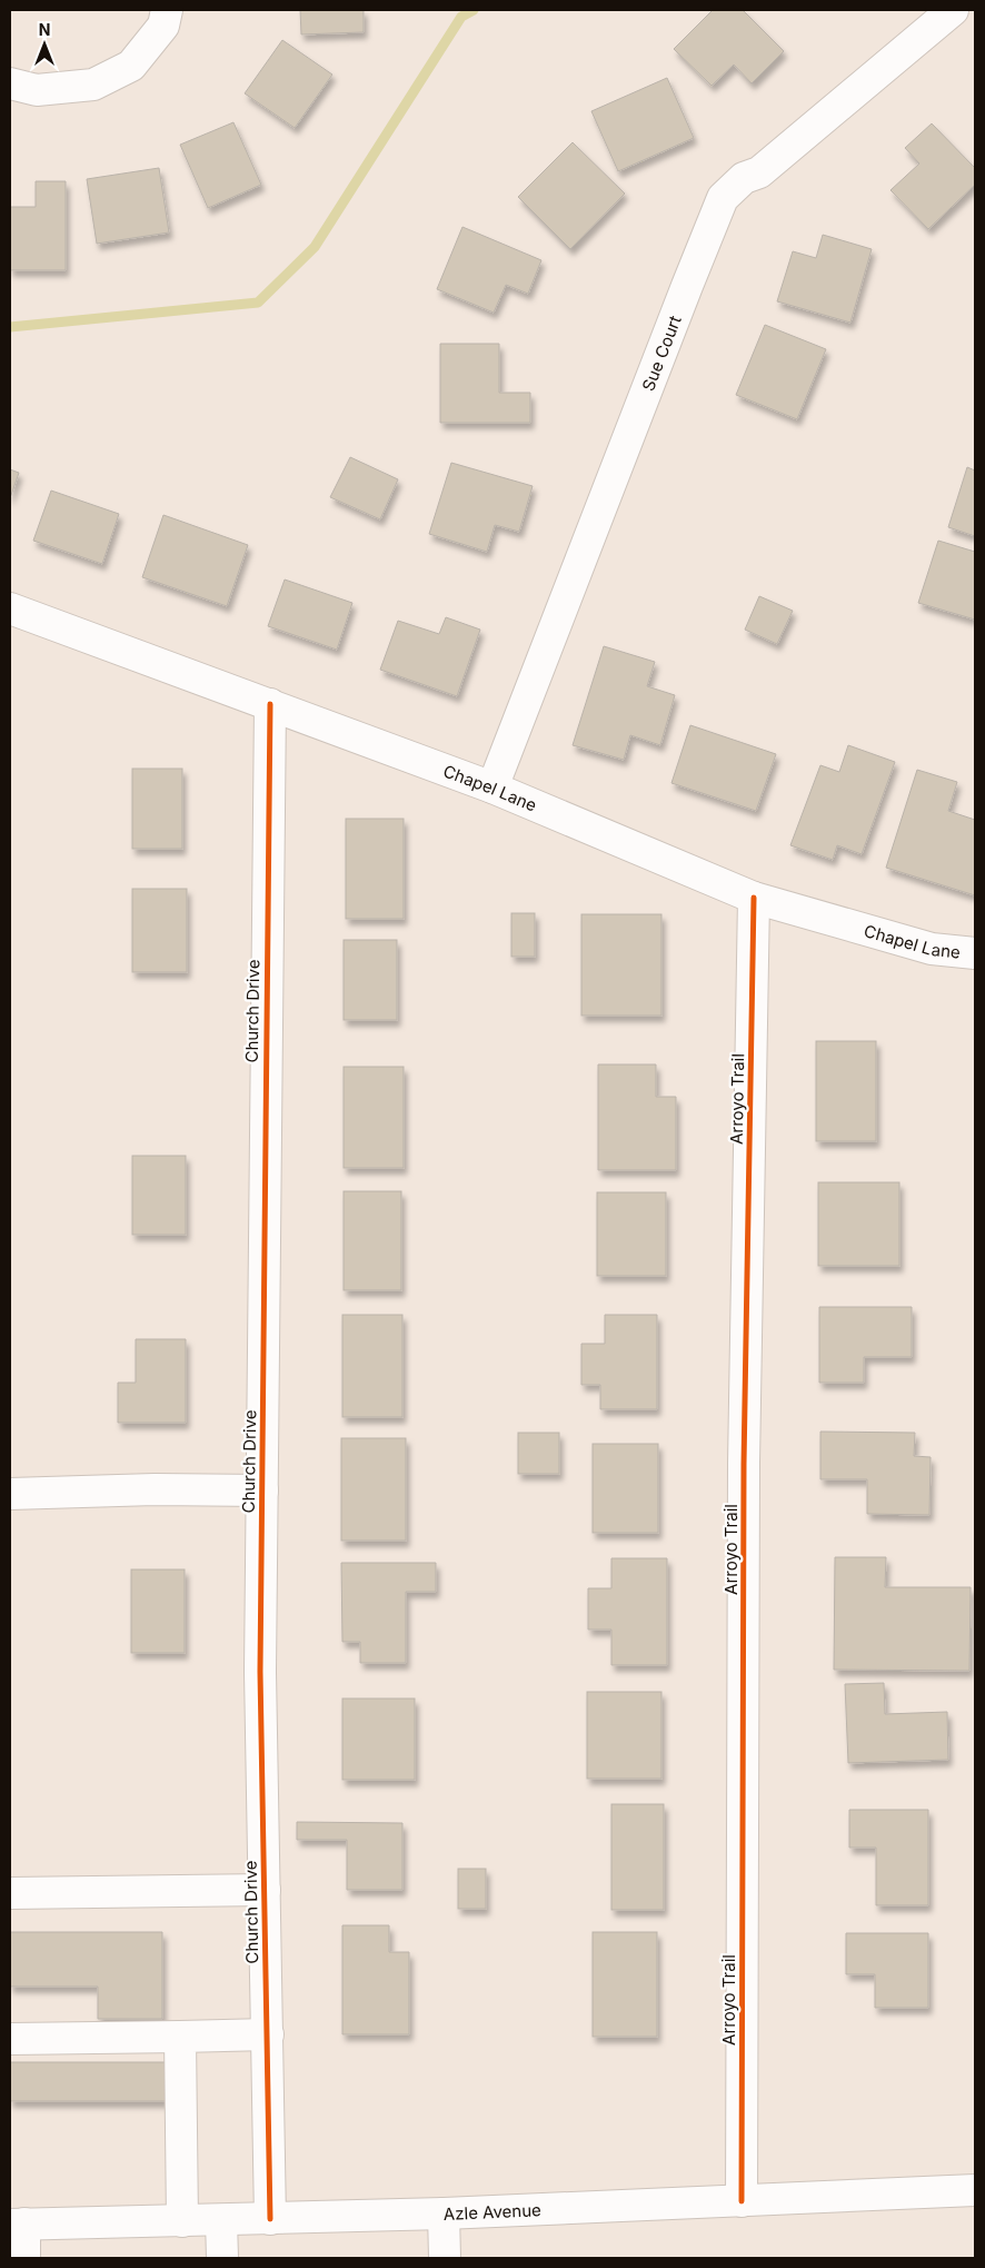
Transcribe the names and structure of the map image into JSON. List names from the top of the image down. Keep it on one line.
{"streets":{"street":["Sue Court","Chapel Lane","Church Drive","Arroyo Trail","Azle Avenue"]},"crossings":[["Sue Court","Chapel Lane"],["Chapel Lane","Church Drive"],["Chapel Lane","Arroyo Trail"],["Church Drive","Azle Avenue"],["Arroyo Trail","Azle Avenue"]],"north":"top"}
